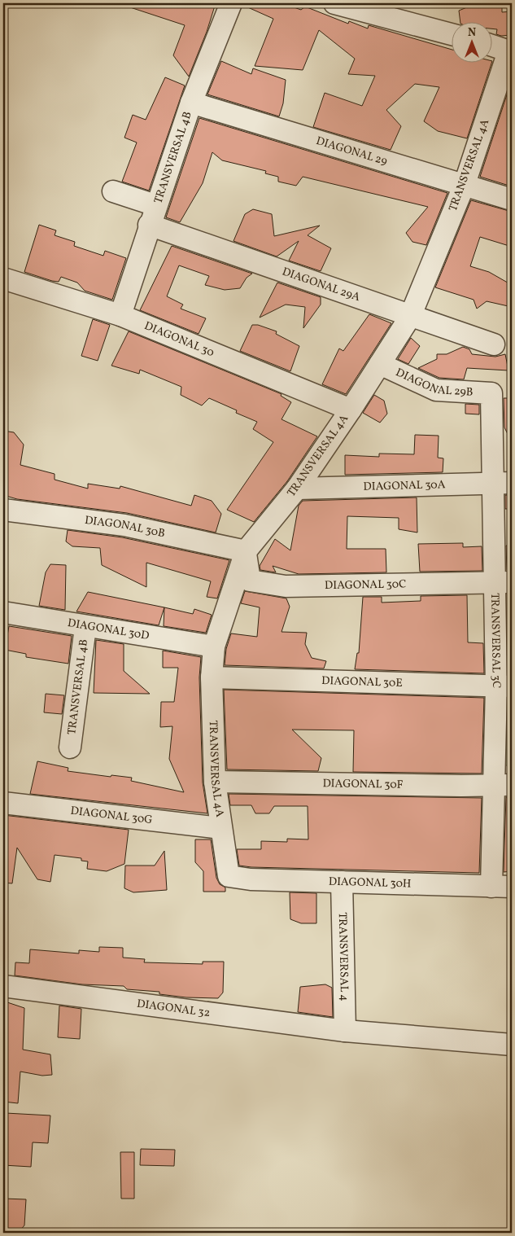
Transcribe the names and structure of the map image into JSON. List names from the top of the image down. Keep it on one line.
{"streets":{"street":["DIAGONAL 29","TRANSVERSAL 4B","TRANSVERSAL 4A","DIAGONAL 29A","DIAGONAL 30","DIAGONAL 29B","DIAGONAL 30A","DIAGONAL 30B","DIAGONAL 30C","DIAGONAL 30D","TRANSVERSAL 3C","DIAGONAL 30E","DIAGONAL 30F","DIAGONAL 30G","DIAGONAL 30H","TRANSVERSAL 4","DIAGONAL 32"]},"crossings":[["DIAGONAL 29","TRANSVERSAL 4B"],["DIAGONAL 29","TRANSVERSAL 4A"],["TRANSVERSAL 4B","DIAGONAL 29A"],["TRANSVERSAL 4B","DIAGONAL 30"],["TRANSVERSAL 4B","DIAGONAL 30D"],["TRANSVERSAL 4A","DIAGONAL 29A"],["TRANSVERSAL 4A","DIAGONAL 30"],["TRANSVERSAL 4A","DIAGONAL 29B"],["TRANSVERSAL 4A","DIAGONAL 30A"],["TRANSVERSAL 4A","DIAGONAL 30B"],["TRANSVERSAL 4A","DIAGONAL 30C"],["TRANSVERSAL 4A","DIAGONAL 30D"],["TRANSVERSAL 4A","DIAGONAL 30E"],["TRANSVERSAL 4A","DIAGONAL 30F"],["TRANSVERSAL 4A","DIAGONAL 30G"],["TRANSVERSAL 4A","DIAGONAL 30H"],["DIAGONAL 29B","TRANSVERSAL 3C"],["DIAGONAL 30A","TRANSVERSAL 3C"],["DIAGONAL 30B","DIAGONAL 30C"],["DIAGONAL 30C","TRANSVERSAL 3C"],["TRANSVERSAL 3C","DIAGONAL 30E"],["TRANSVERSAL 3C","DIAGONAL 30F"],["TRANSVERSAL 3C","DIAGONAL 30H"],["DIAGONAL 30H","TRANSVERSAL 4"],["TRANSVERSAL 4","DIAGONAL 32"]],"north":"top"}
